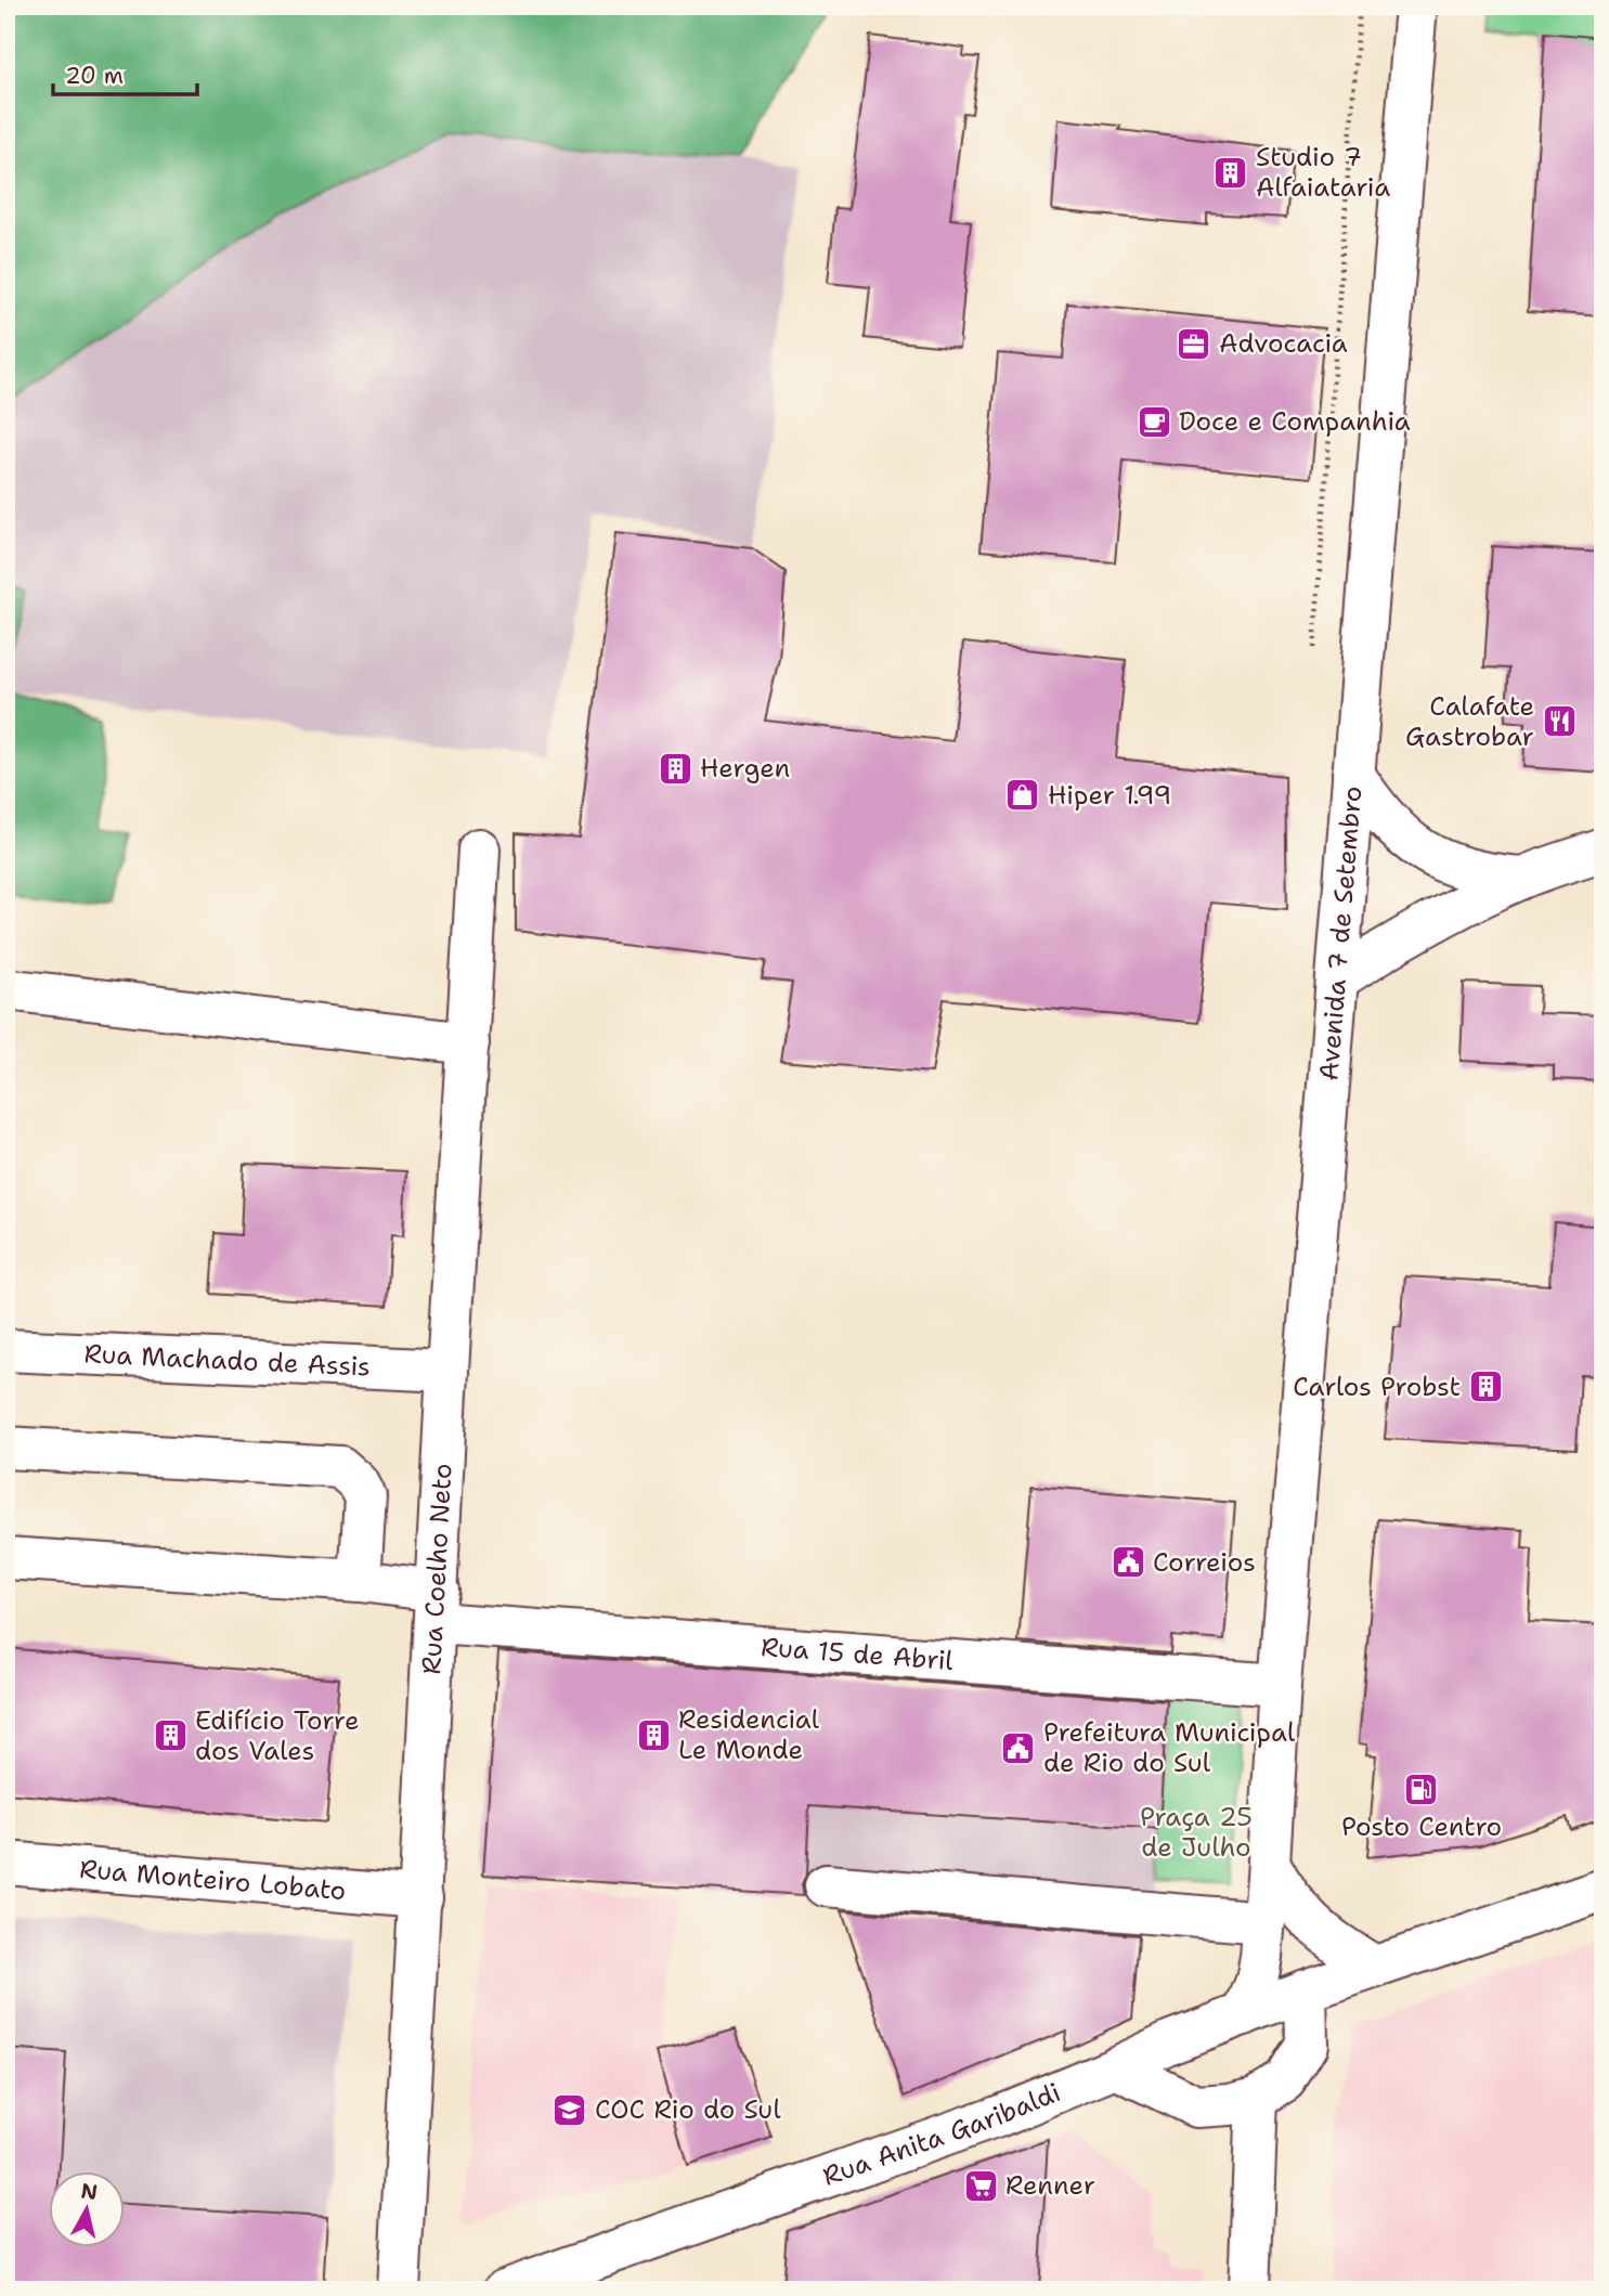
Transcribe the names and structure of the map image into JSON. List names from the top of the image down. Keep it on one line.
{"streets":{"street":["Avenida 7 de Setembro","Rua Machado de Assis","Rua Coelho Neto","Rua 15 de Abril","Rua Monteiro Lobato","Rua Anita Garibaldi"]},"crossings":[["Avenida 7 de Setembro","Rua 15 de Abril"],["Avenida 7 de Setembro","Rua Anita Garibaldi"],["Rua Machado de Assis","Rua Coelho Neto"],["Rua Coelho Neto","Rua 15 de Abril"],["Rua Coelho Neto","Rua Monteiro Lobato"]],"parks":["Praça 25 de Julho"],"places":{"building":["Studio 7 Alfaiataria","Hergen","Carlos Probst","Residencial Le Monde","Edifício Torre dos Vales"],"office":["Advocacia"],"cafe":["Doce e Companhia"],"restaurant":["Calafate Gastrobar"],"shop":["Hiper 1.99"],"public building":["Correios","Prefeitura Municipal de Rio do Sul"],"fuel station":["Posto Centro"],"school or university":["COC Rio do Sul"],"supermarket":["Renner"]},"scale_bar":"20 m","north":"top"}
